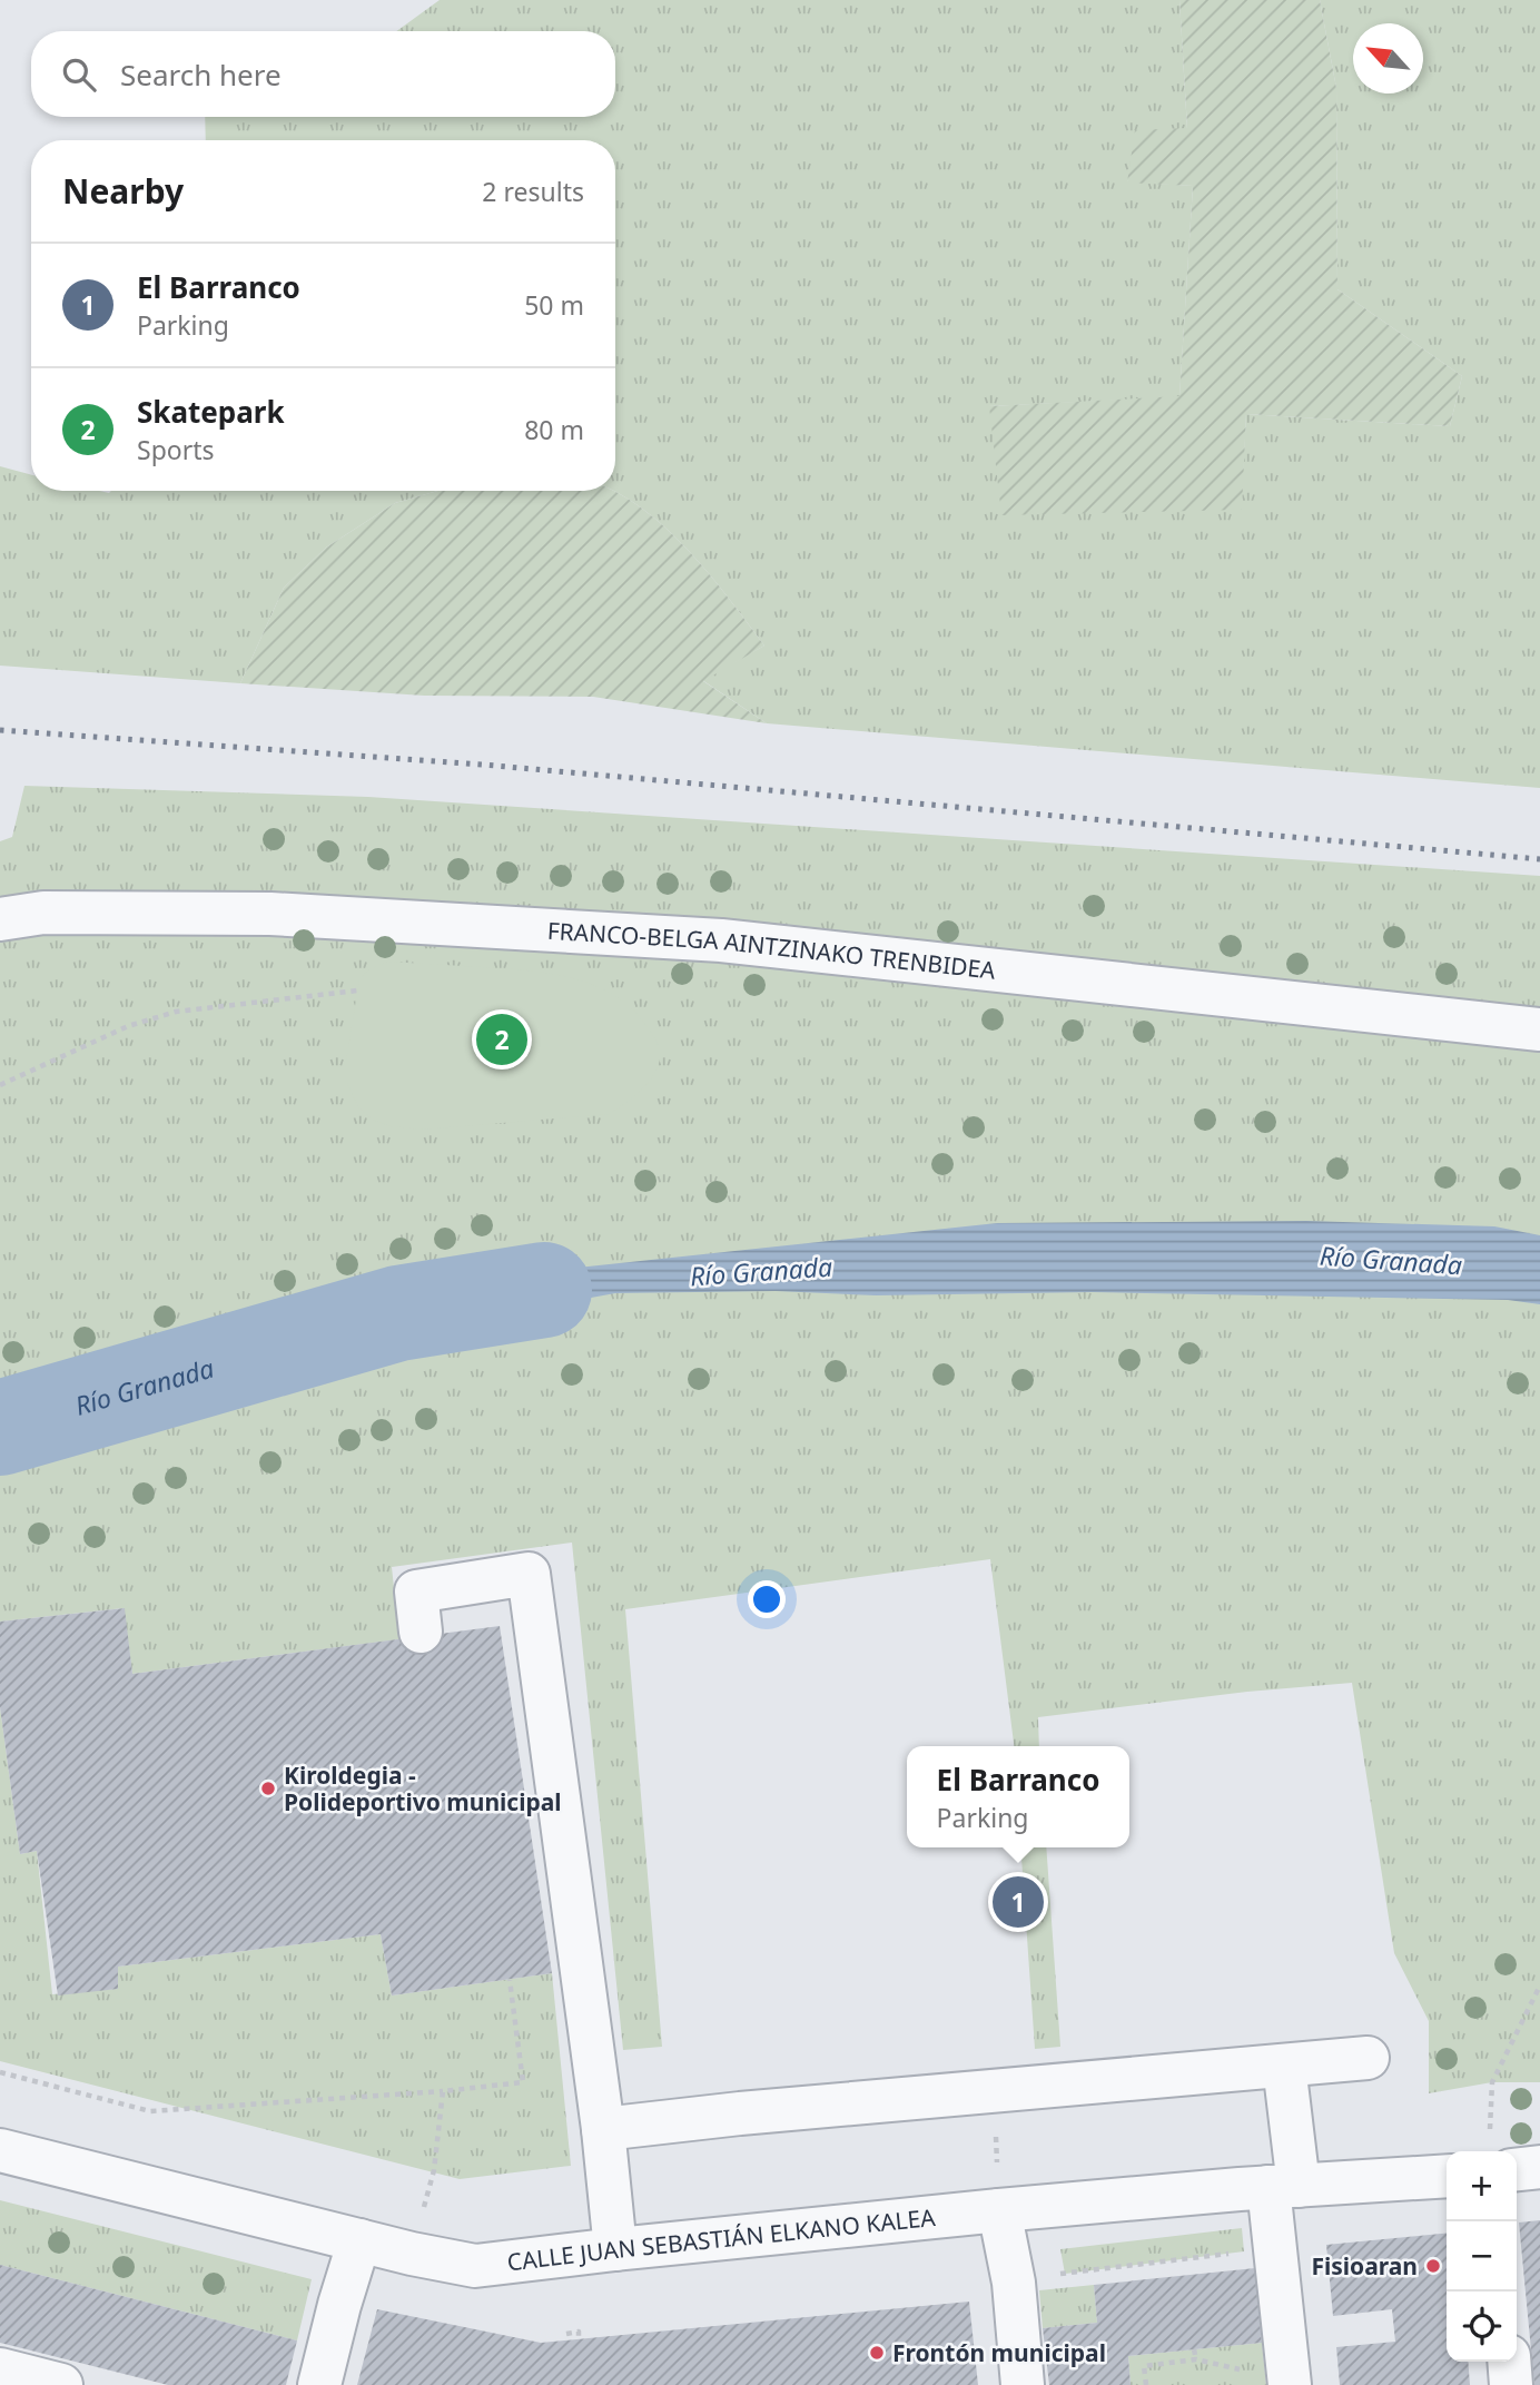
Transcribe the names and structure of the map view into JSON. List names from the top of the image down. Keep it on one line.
{"streets":{"street":["FRANCO-BELGA AINTZINAKO TRENBIDEA","CALLE JUAN SEBASTIÁN ELKANO KALEA"]},"water":["Río Granada"],"places":["Kiroldegia - Polideportivo municipal","Fisioaran","Frontón municipal"],"north":"top left","page":{"search":"Search here","heading":["Nearby","2 results"],"list":[{"mark":"1","name":"El Barranco","note":"Parking","value":"50 m"},{"mark":"2","name":"Skatepark","note":"Sports","value":"80 m"}],"pins":["2","1"],"popup":["El Barranco","Parking"],"map_buttons":["+","−"]}}
